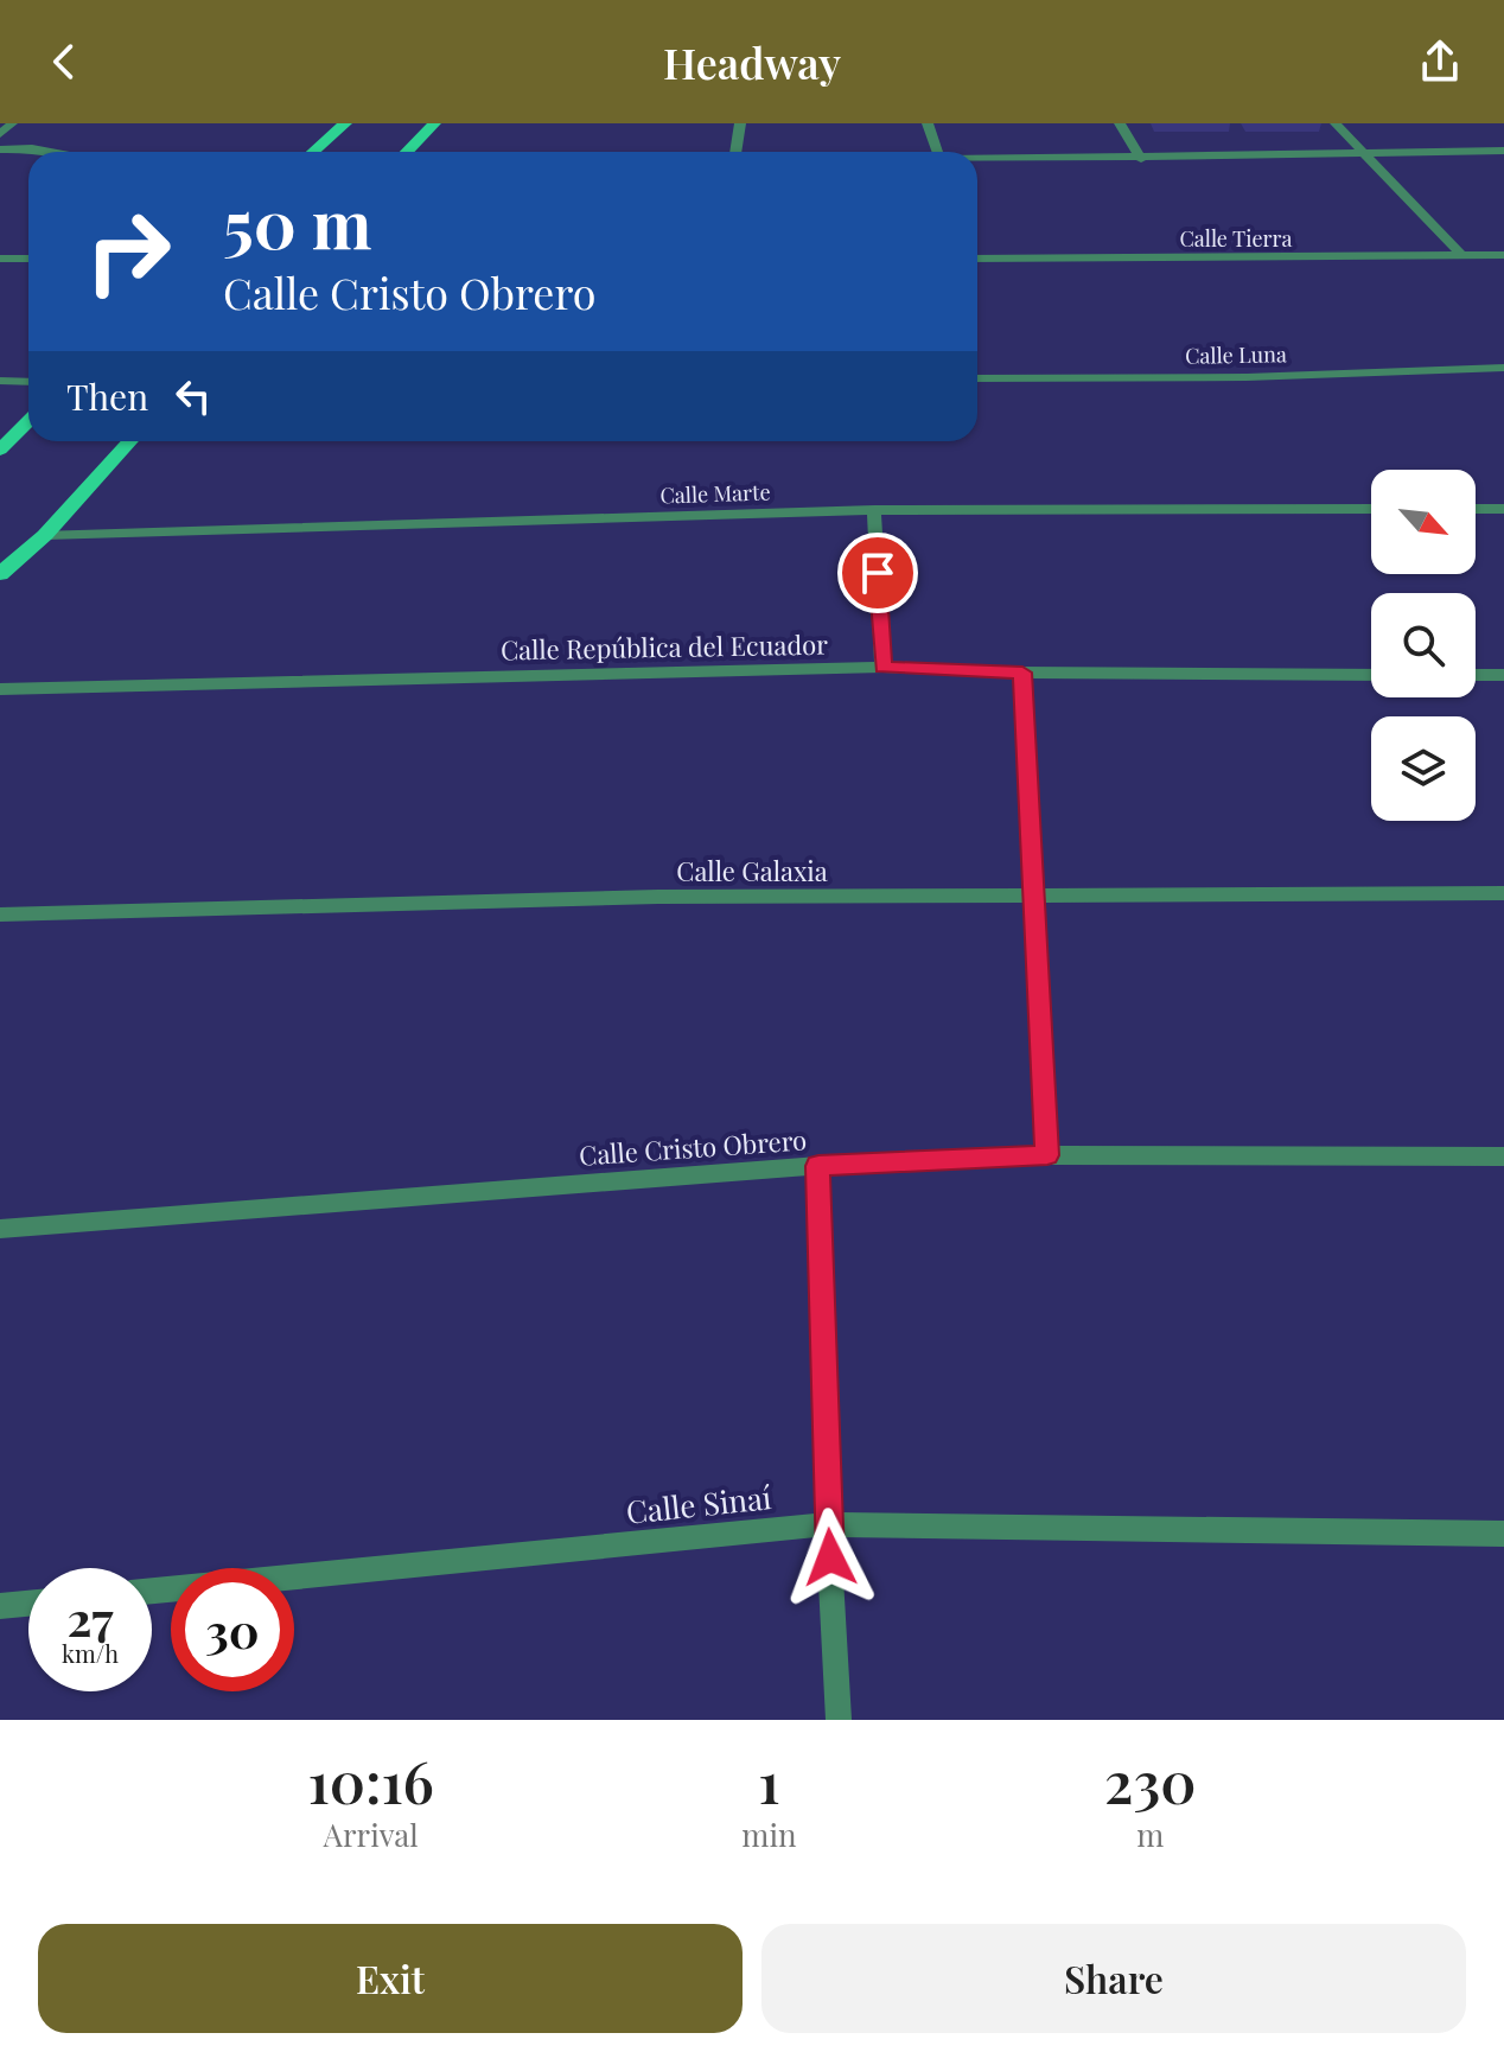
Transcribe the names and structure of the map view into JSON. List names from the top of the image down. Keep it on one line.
{"streets":{"street":["Calle Tierra","Calle Luna","Calle Marte","Calle República del Ecuador","Calle Galaxia","Calle Cristo Obrero","Calle Sinaí"]},"north":"bottom right","page":{"header":"Headway","turn":["50 m","Calle Cristo Obrero"],"then":"Then","speed":"27 km/h","limit":"30","eta":["10:16","Arrival","1","min","230","m"],"buttons":["Exit","Share"]}}
